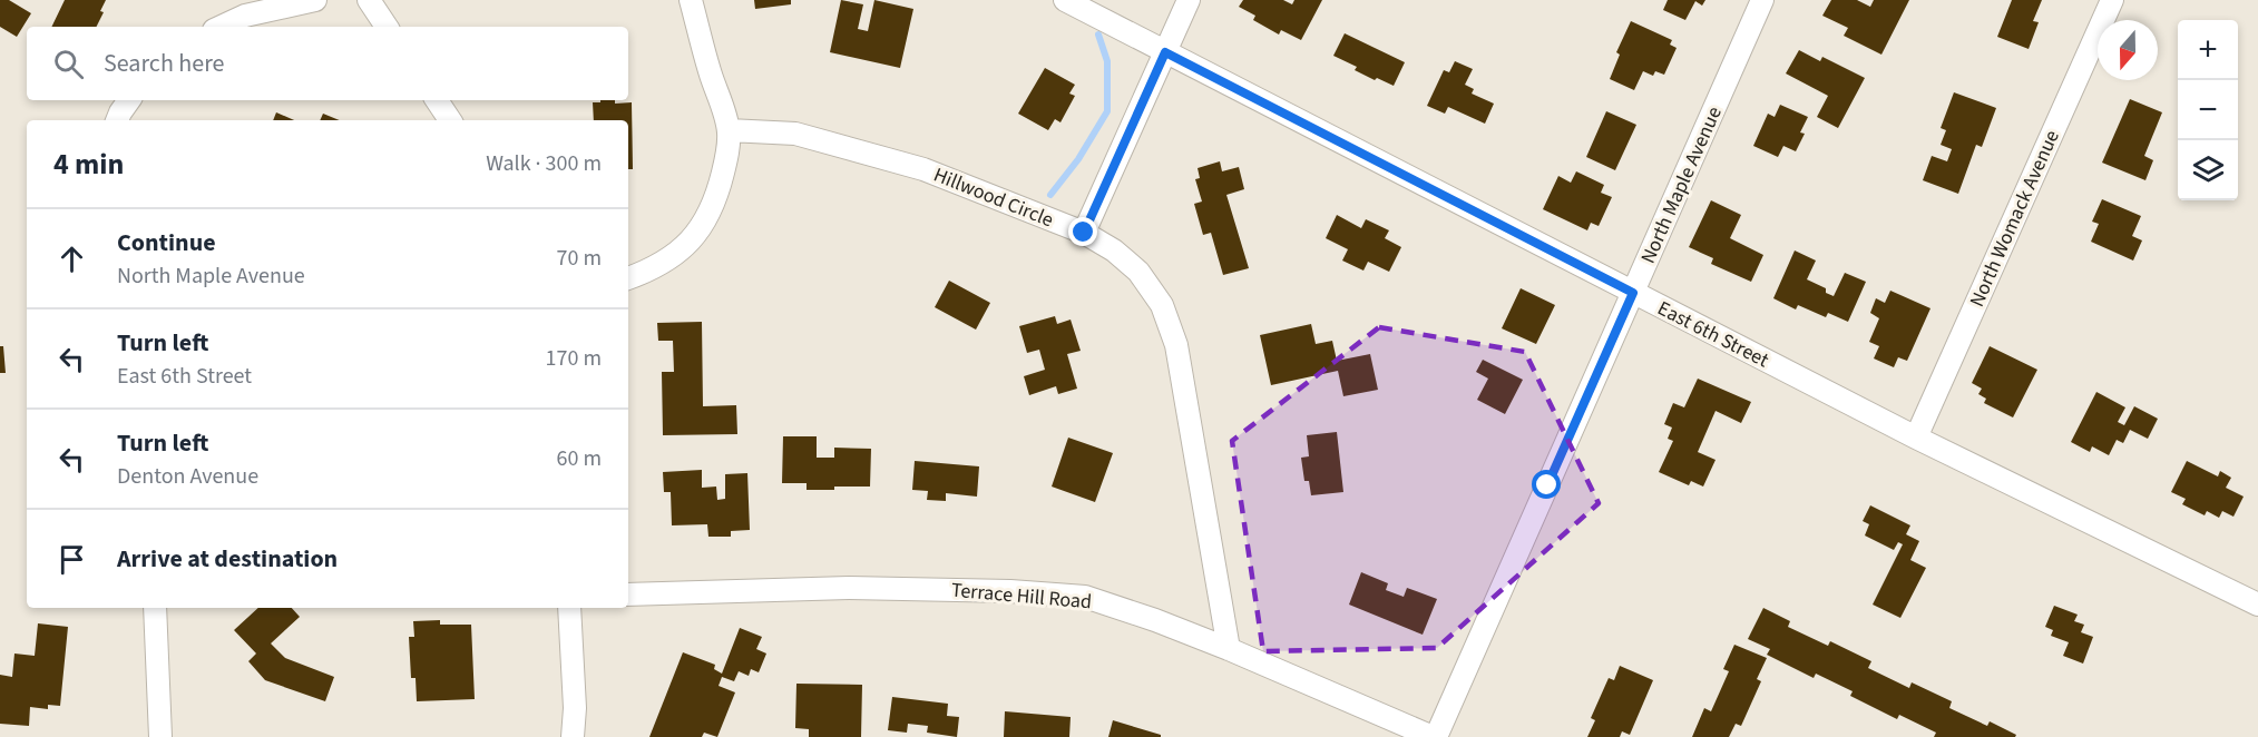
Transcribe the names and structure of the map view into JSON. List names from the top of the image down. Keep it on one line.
{"streets":{"street":["North Maple Avenue","Hillwood Circle","North Womack Avenue","East 6th Street","Terrace Hill Road"]},"crossings":[["North Maple Avenue","East 6th Street"],["North Maple Avenue","Terrace Hill Road"],["Hillwood Circle","Terrace Hill Road"],["North Womack Avenue","East 6th Street"]],"north":"bottom","page":{"map_buttons":["+","−"],"search":"Search here","heading":["4 min","Walk · 300 m"],"list":[["Continue","North Maple Avenue","70 m"],["Turn left","East 6th Street","170 m"],["Turn left","Denton Avenue","60 m"],"Arrive at destination"]}}
